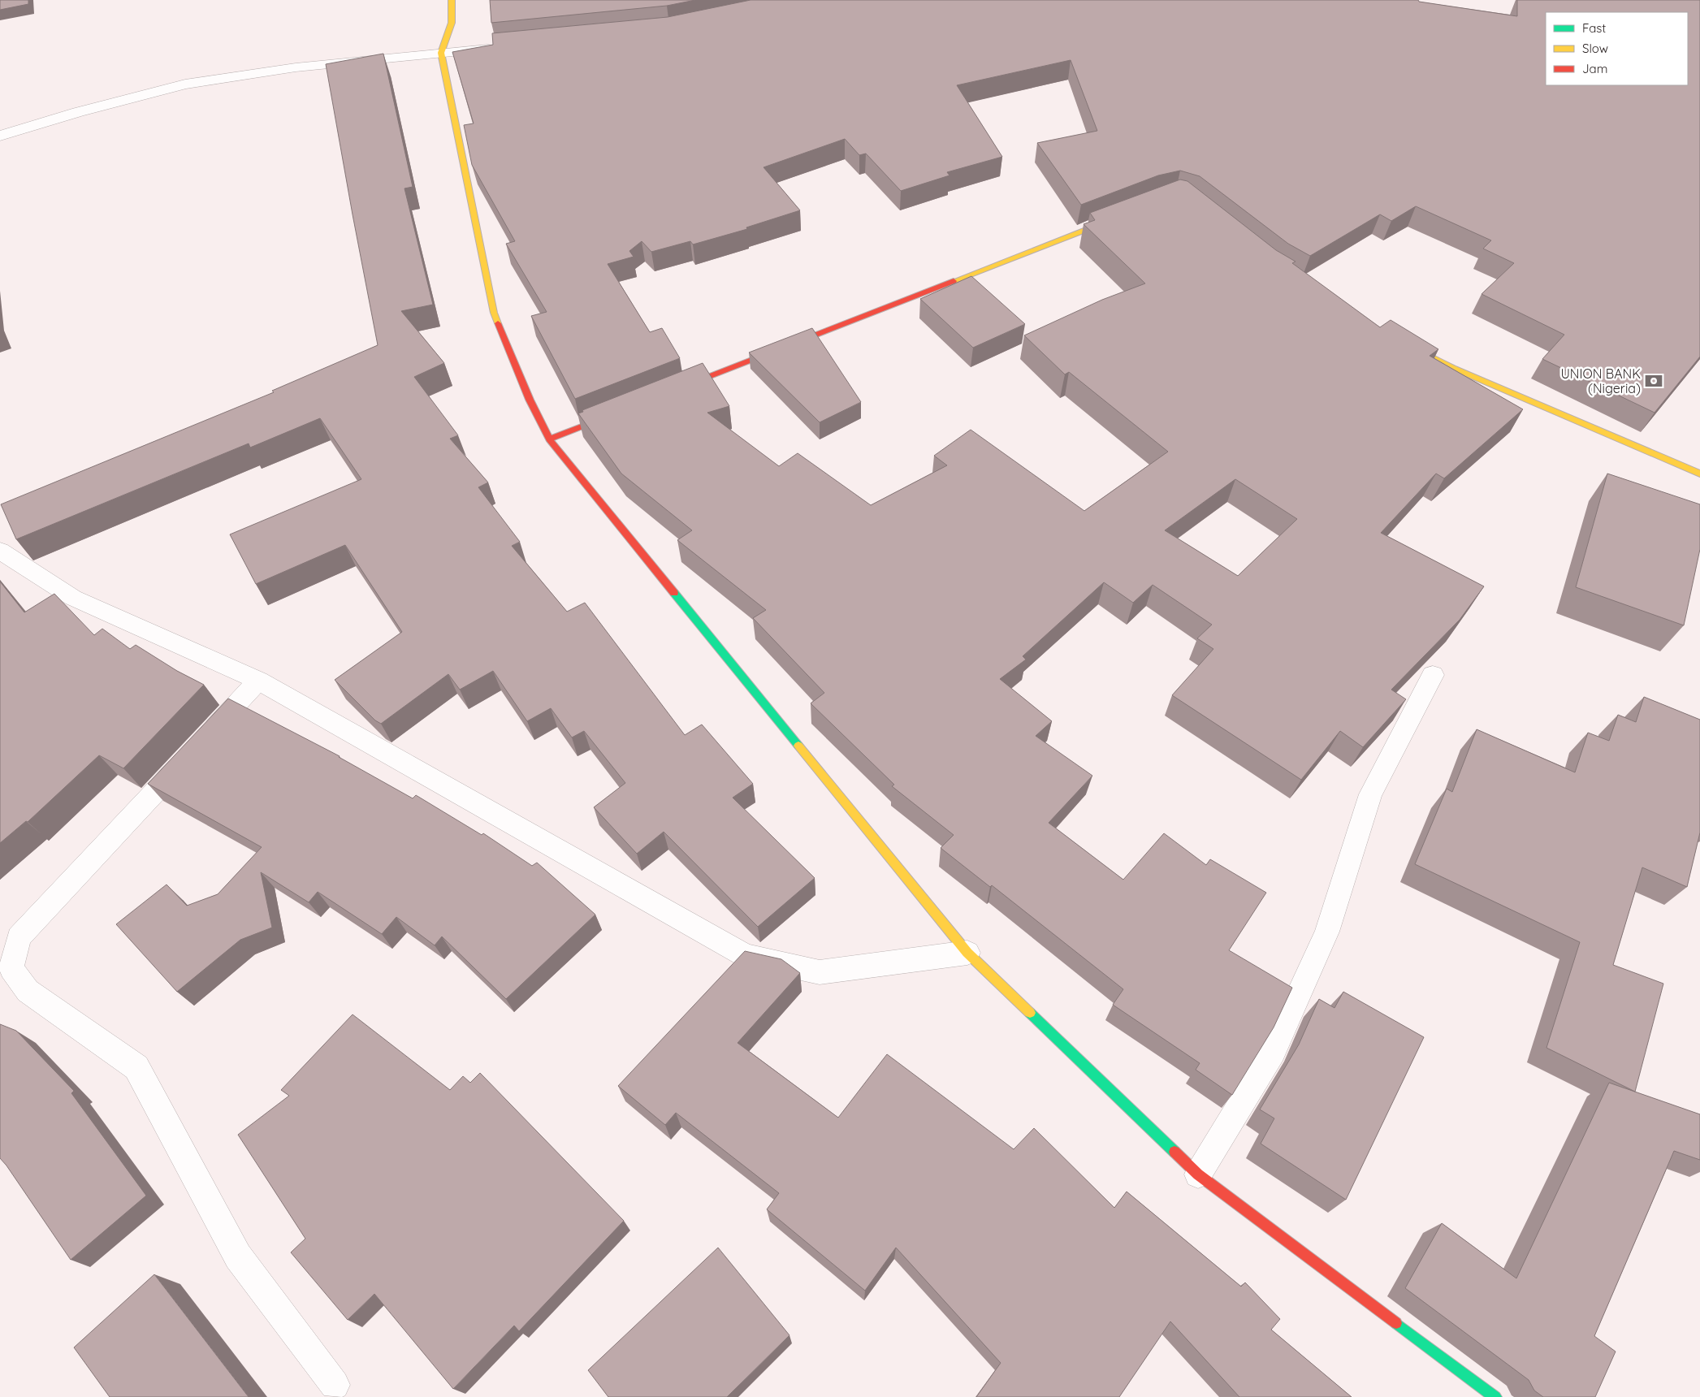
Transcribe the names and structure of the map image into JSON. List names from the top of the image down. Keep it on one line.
{"places":{"bank":["UNION BANK (Nigeria)"]},"legend":["Fast","Slow","Jam"]}
